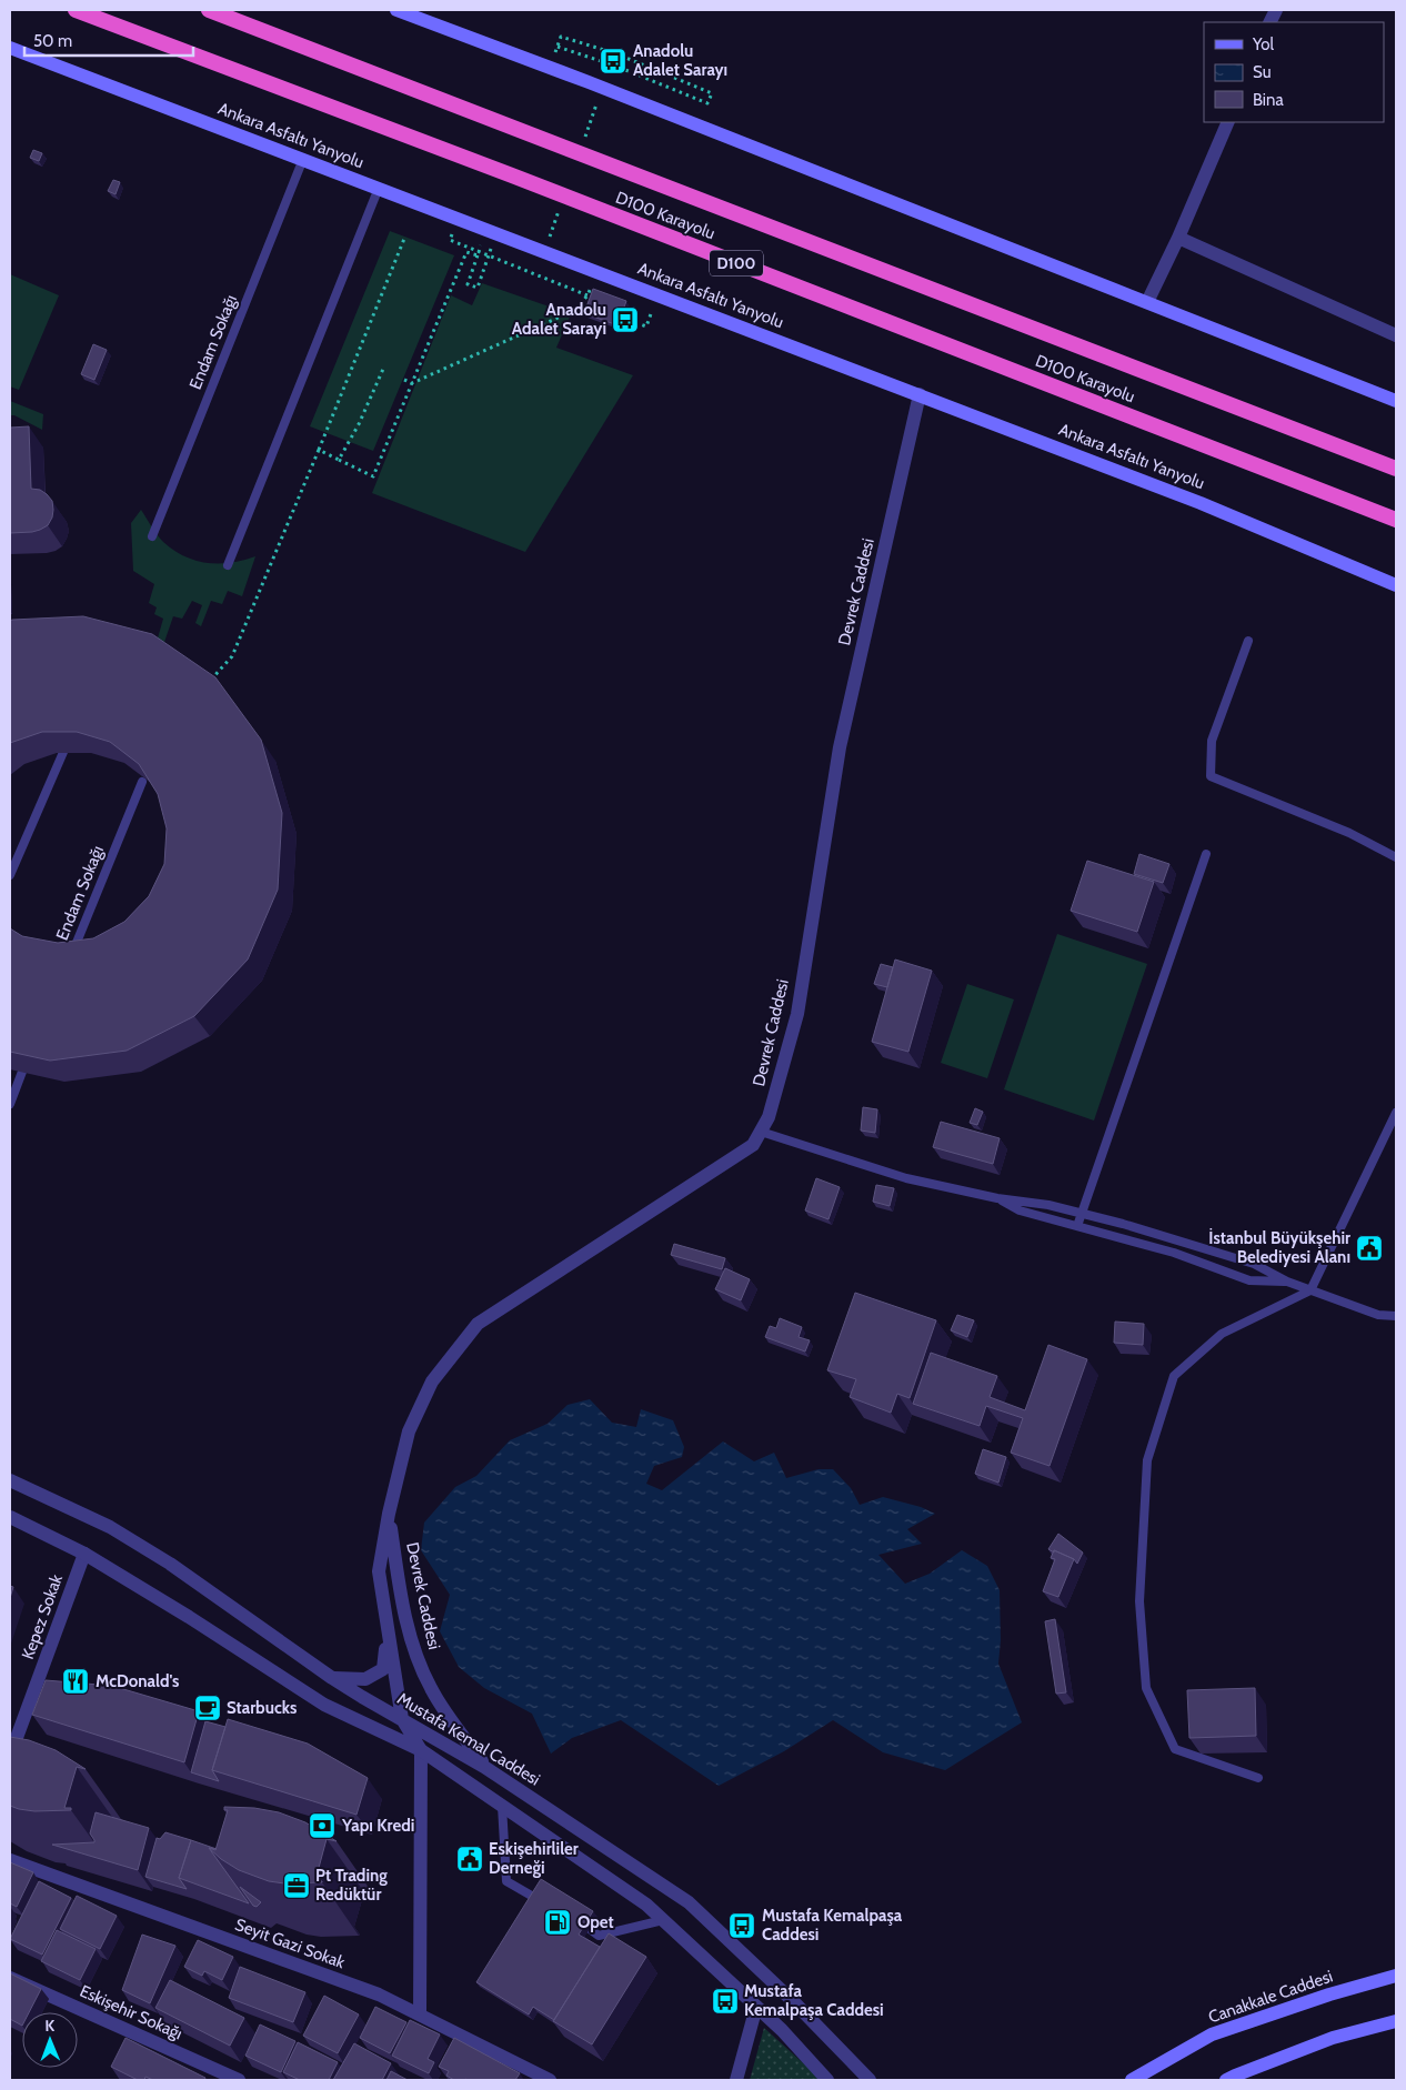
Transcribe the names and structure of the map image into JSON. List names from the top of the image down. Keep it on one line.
{"streets":{"highway":["D100 Karayolu","D100"],"main road":["Ankara Asfaltı Yanyolu","Canakkale Caddesi"],"street":["Devrek Caddesi","Kepez Sokak","Mustafa Kemal Caddesi","Seyit Gazi Sokak","Eskişehir Sokağı"],"lane":["Endam Sokağı"]},"crossings":[["Ankara Asfaltı Yanyolu","Endam Sokağı"],["Ankara Asfaltı Yanyolu","Devrek Caddesi"],["Devrek Caddesi","Mustafa Kemal Caddesi"],["Kepez Sokak","Mustafa Kemal Caddesi"]],"places":{"bus stop":["Anadolu Adalet Sarayı","Anadolu Adalet Sarayi","Mustafa Kemalpaşa Caddesi̇","Mustafa Kemalpaşa Caddesi"],"public building":["İstanbul Büyükşehir Belediyesi Alanı","Eskişehirliler Derneği"],"restaurant":["McDonald's"],"cafe":["Starbucks"],"bank":["Yapı Kredi"],"office":["Pt Trading Redüktür"],"fuel station":["Opet"]},"legend":["Yol","Su","Bina"],"scale_bar":"50 m","north":"top"}
